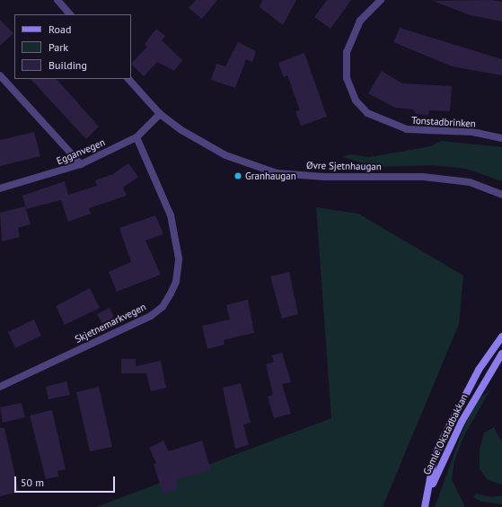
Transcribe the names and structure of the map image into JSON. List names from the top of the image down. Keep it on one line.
{"streets":{"main road":["Gamle Okstadbakkan"],"street":["Tonstadbrinken","Egganvegen","Øvre Sjetnhaugan","Skjetnemarkvegen"]},"crossings":[["Egganvegen","Øvre Sjetnhaugan"],["Egganvegen","Skjetnemarkvegen"]],"places":["Granhaugan"],"legend":["Road","Park","Building"],"scale_bar":"50 m"}
